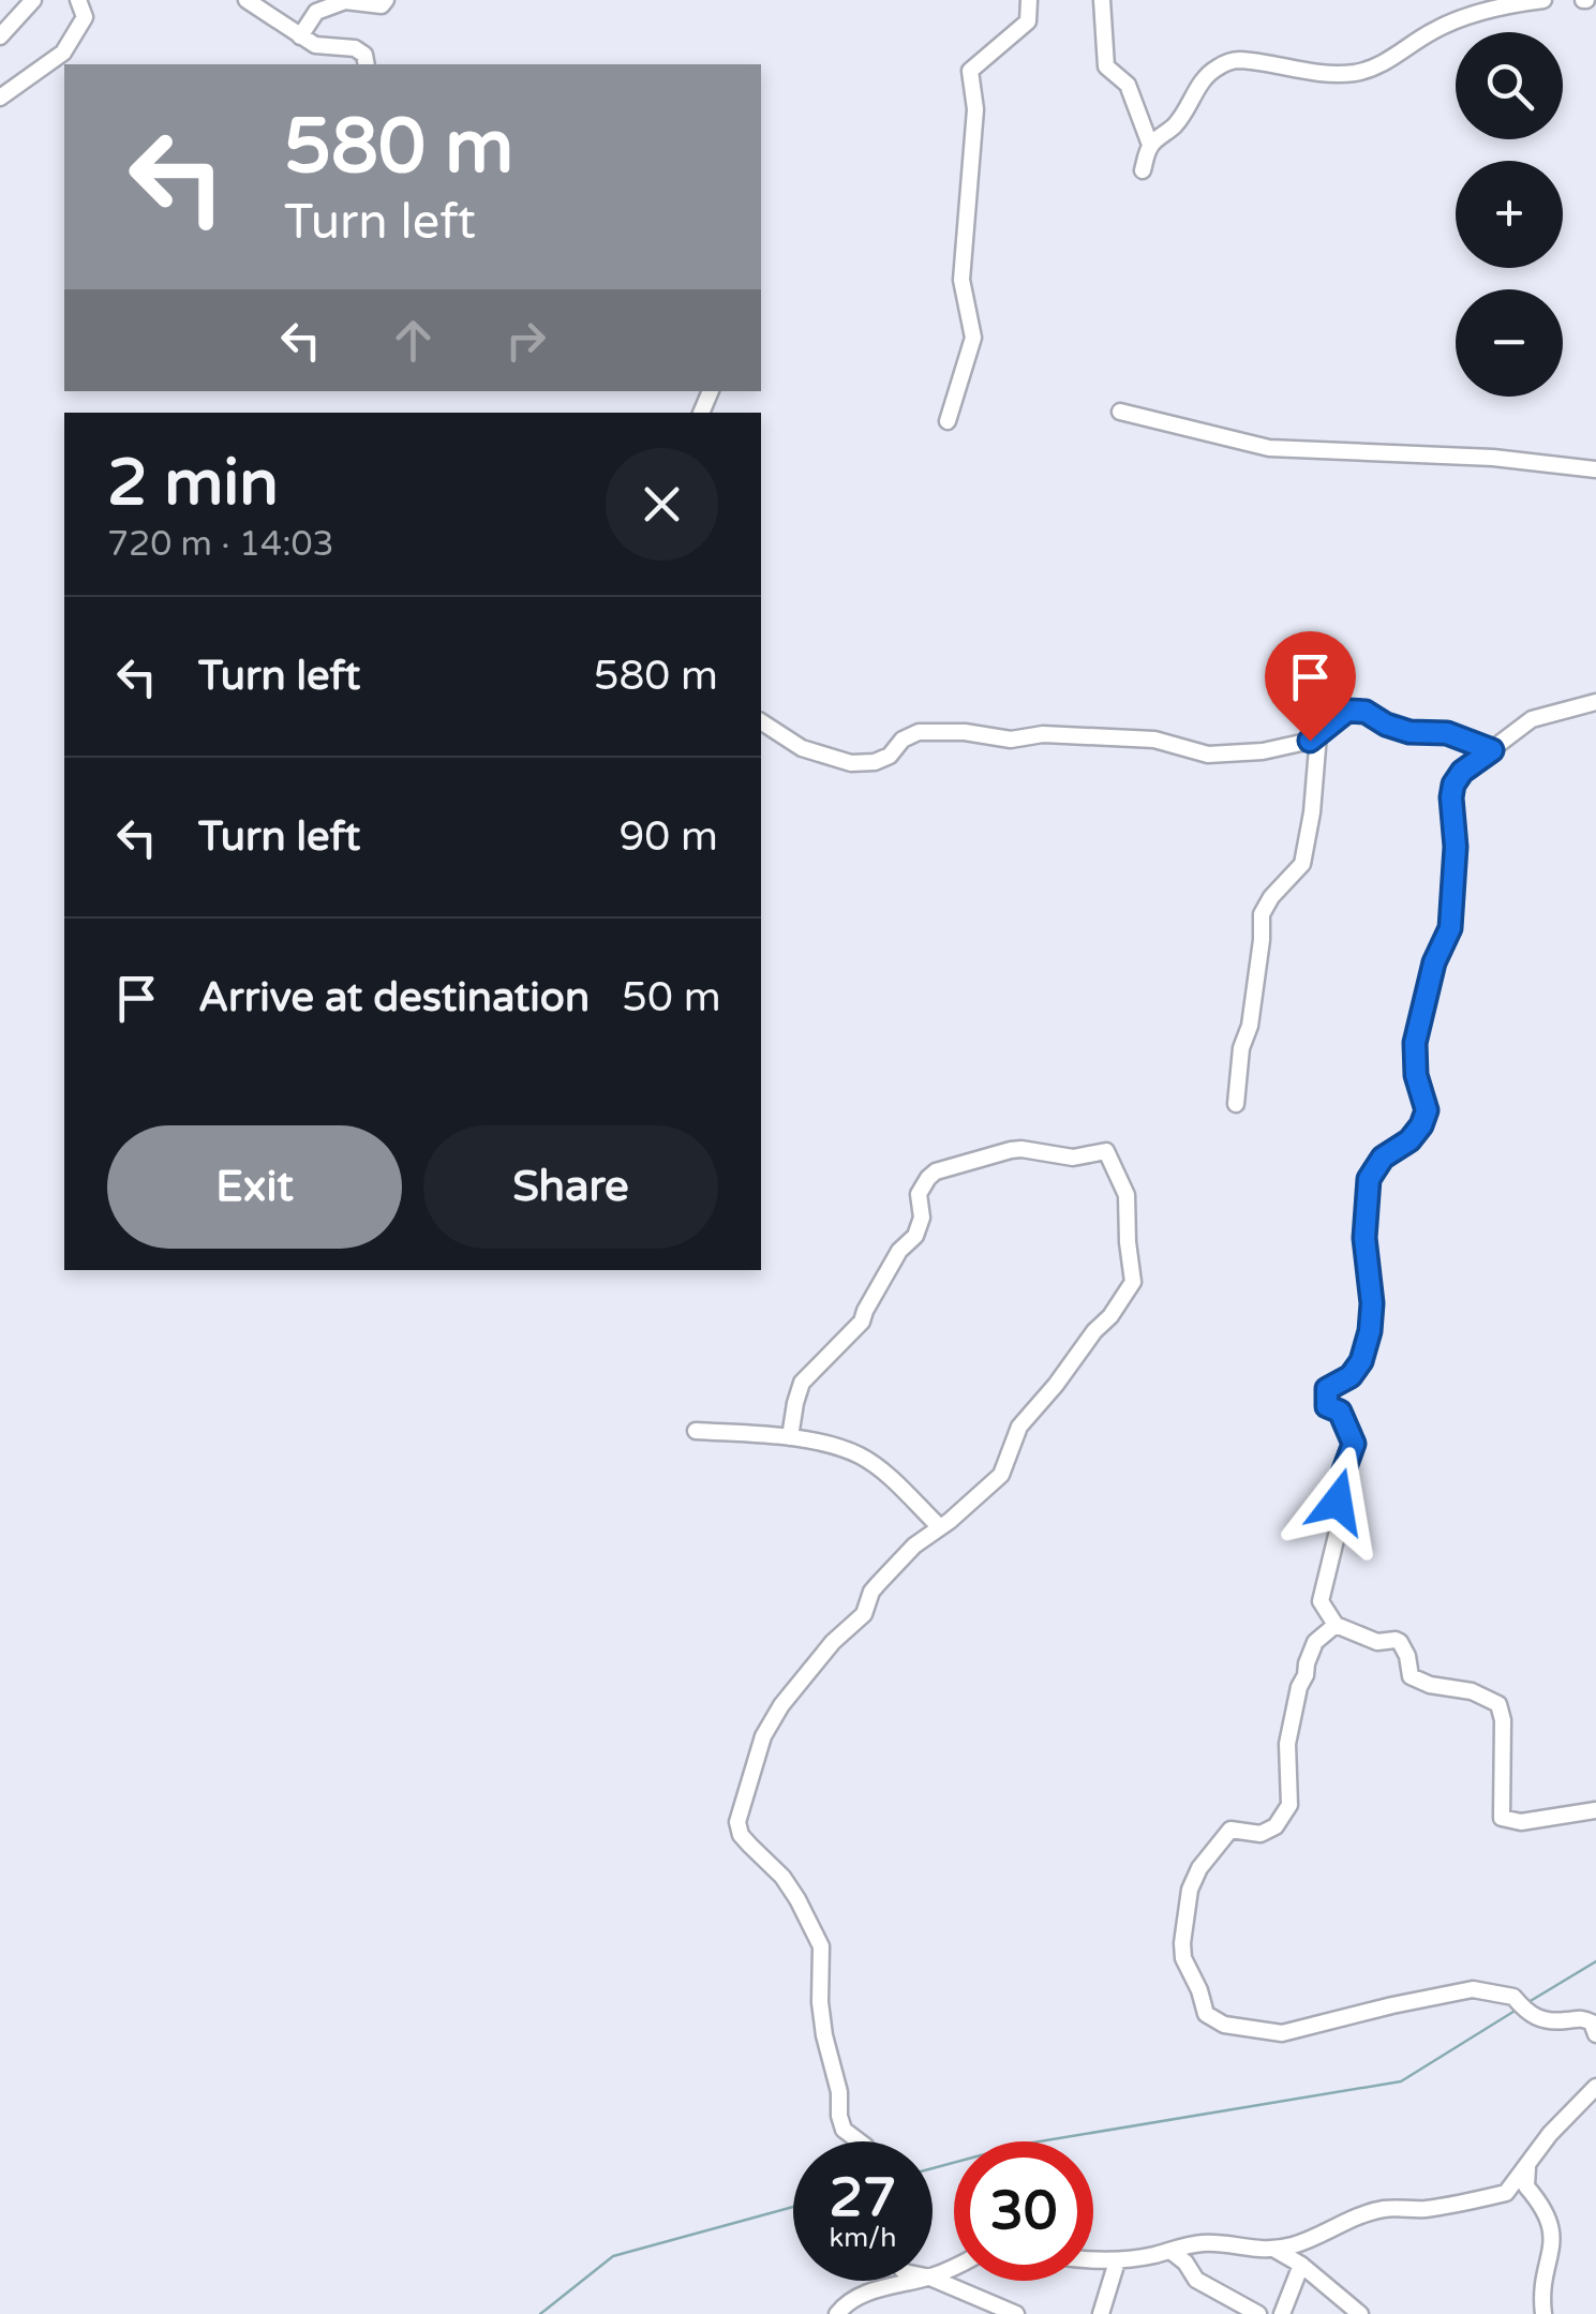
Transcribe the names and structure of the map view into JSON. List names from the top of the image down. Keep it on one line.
{"page":{"map_buttons":["+","−"],"turn":["580 m","Turn left"],"heading":["2 min","720 m · 14:03"],"list":[{"name":"Turn left","value":"580 m"},{"name":"Turn left","value":"90 m"},{"name":"Arrive at destination","value":"50 m"}],"buttons":["Exit","Share"],"speed":"27 km/h","limit":"30"}}
